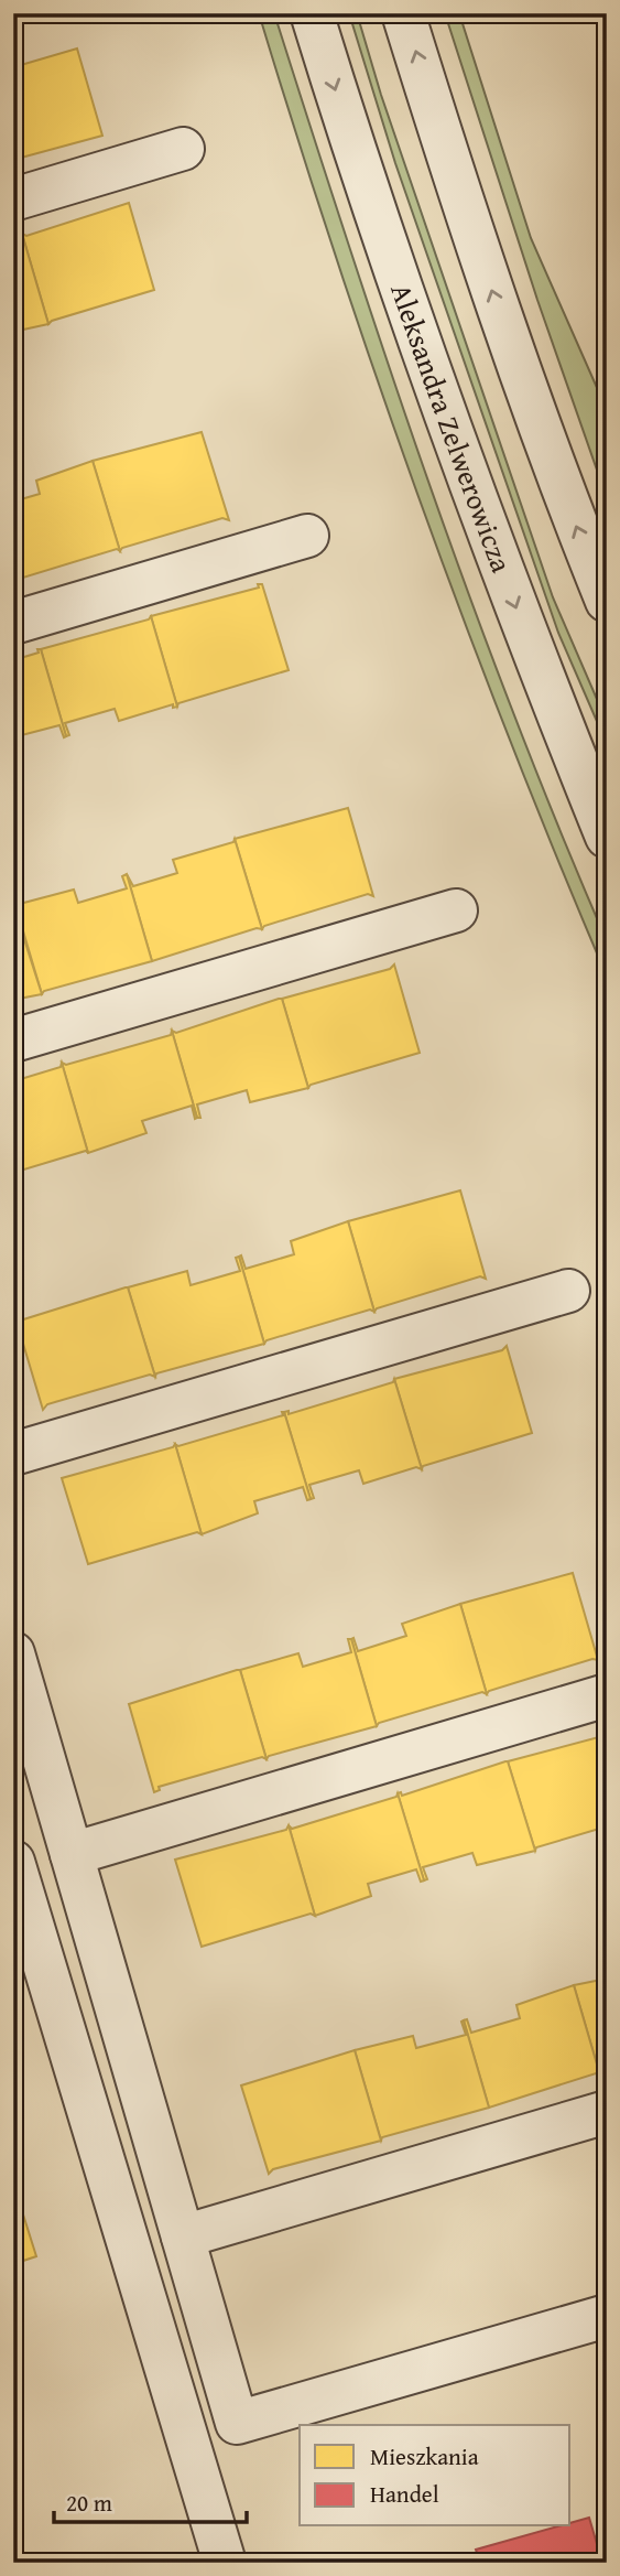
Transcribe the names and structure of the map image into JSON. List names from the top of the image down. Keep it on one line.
{"streets":{"street":["Aleksandra Zelwerowicza"]},"legend":["Mieszkania","Handel"],"scale_bar":"20 m"}
